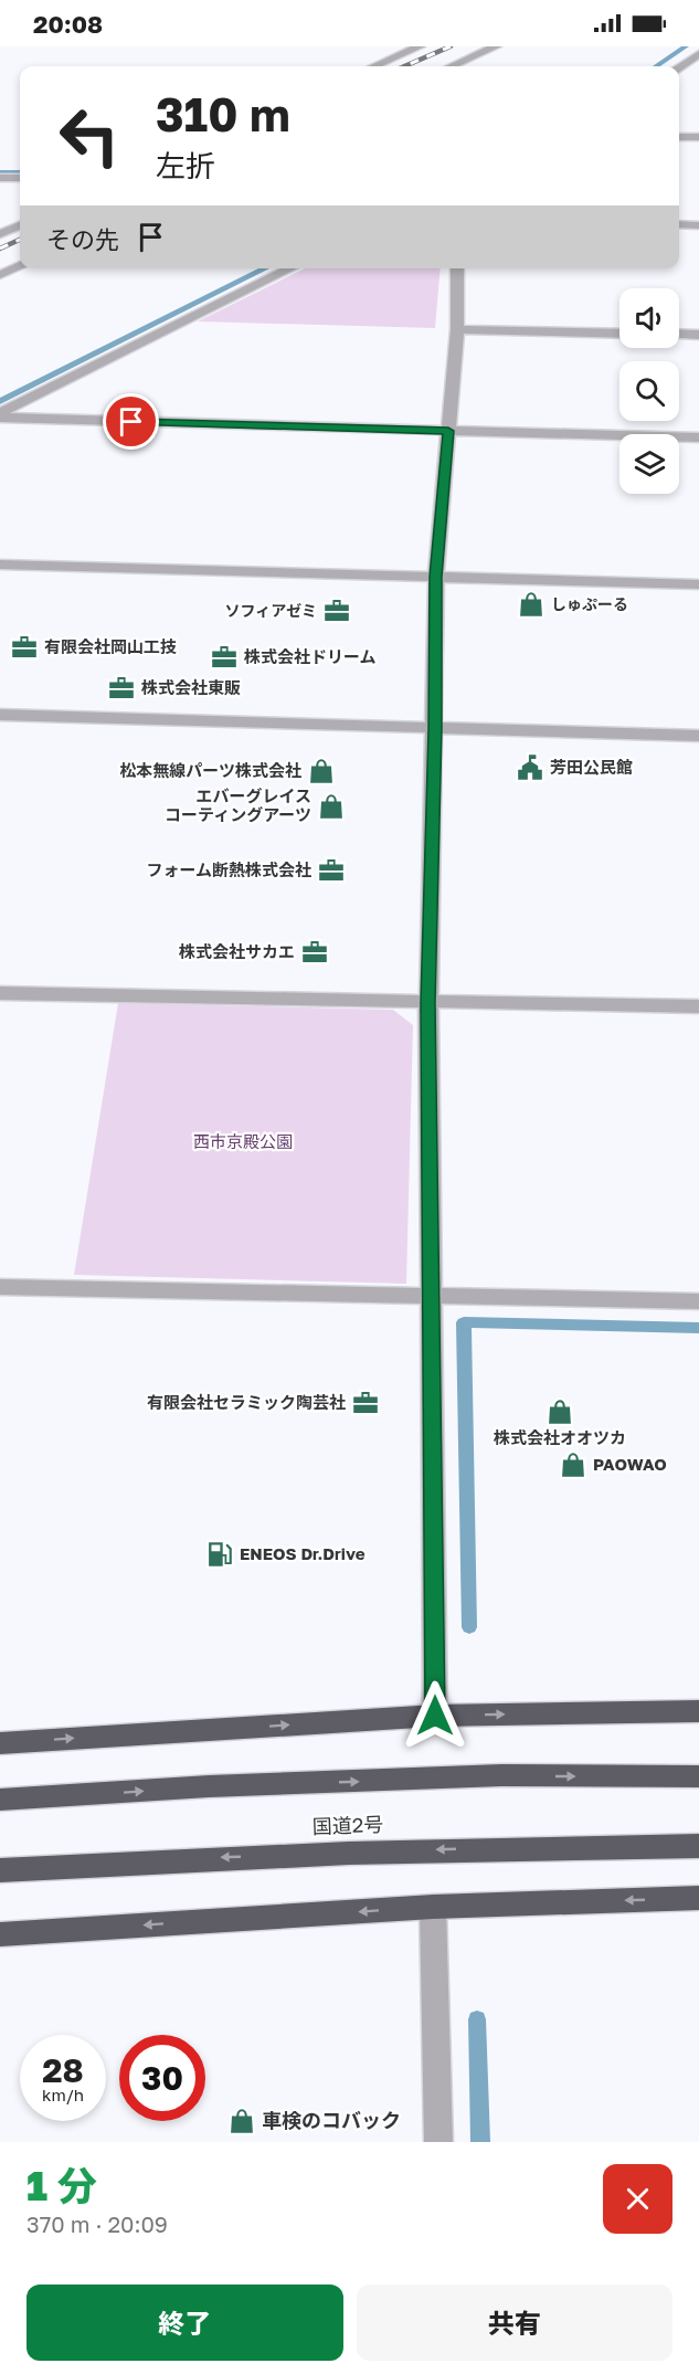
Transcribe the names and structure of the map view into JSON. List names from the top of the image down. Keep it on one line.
{"streets":{"highway":["国道2号"]},"parks":["西市京殿公園"],"places":{"shop":["しゅぷーる","松本無線パーツ株式会社","エバーグレイス コーティングアーツ","株式会社オオツカ","PAOWAO","車検のコバック"],"office":["ソフィアゼミ","有限会社岡山工技","株式会社ドリーム","株式会社東販","フォーム断熱株式会社","株式会社サカエ","有限会社セラミック陶芸社"],"public building":["芳田公民館"],"fuel station":["ENEOS Dr.Drive"]},"page":{"status":"20:08","turn":["310 m","左折"],"then":"その先","speed":"28 km/h","limit":"30","heading":["1 分","370 m · 20:09"],"buttons":["終了","共有"]}}
